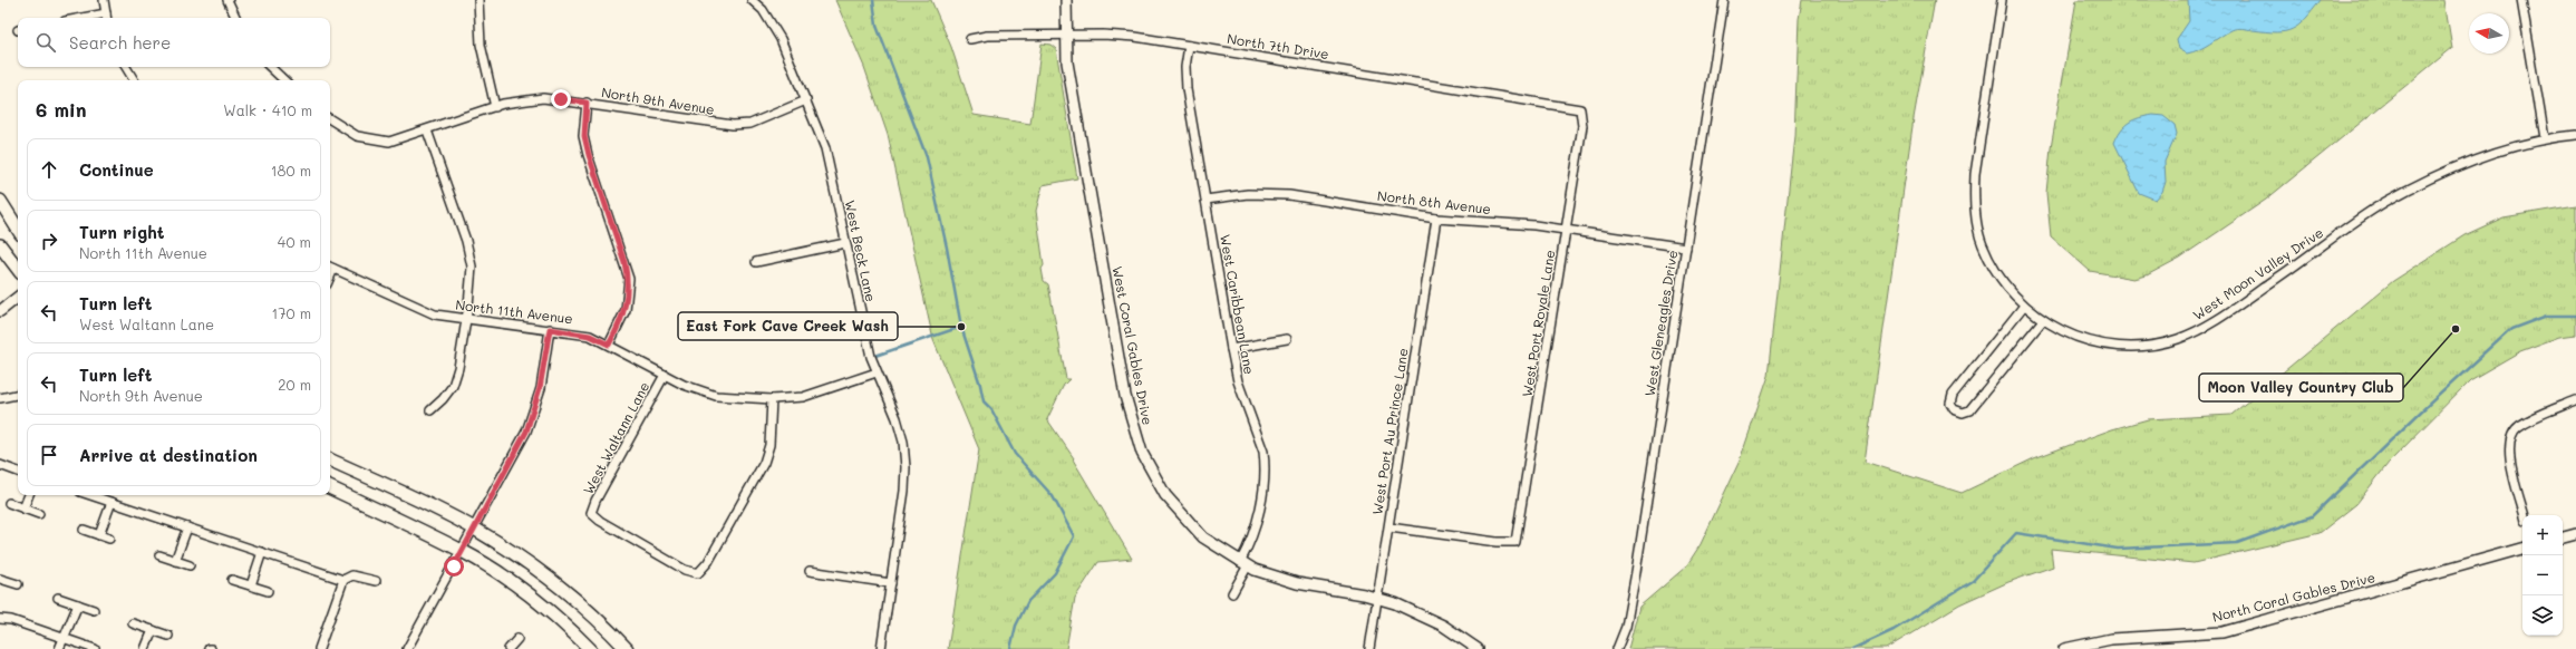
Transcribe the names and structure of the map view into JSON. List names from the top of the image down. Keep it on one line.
{"streets":{"street":["North 7th Drive","North 9th Avenue","North 8th Avenue","West Beck Lane","West Moon Valley Drive","West Caribbean Lane","North 11th Avenue","West Port Royale Lane","West Gleneagles Drive","West Coral Gables Drive","West Port Au Prince Lane","West Waltann Lane","North Coral Gables Drive"]},"crossings":[["North 7th Drive","West Caribbean Lane"],["North 7th Drive","West Port Royale Lane"],["North 7th Drive","West Coral Gables Drive"],["North 9th Avenue","West Beck Lane"],["North 8th Avenue","West Caribbean Lane"],["North 8th Avenue","West Port Royale Lane"],["North 8th Avenue","West Gleneagles Drive"],["North 8th Avenue","West Port Au Prince Lane"],["West Beck Lane","North 11th Avenue"],["West Caribbean Lane","West Coral Gables Drive"],["North 11th Avenue","West Waltann Lane"],["West Port Royale Lane","West Port Au Prince Lane"],["West Coral Gables Drive","West Port Au Prince Lane"]],"places":["East Fork Cave Creek Wash","Moon Valley Country Club"],"north":"left","page":{"search":"Search here","heading":["6 min","Walk · 410 m"],"list":[["Continue","180 m"],["Turn right","North 11th Avenue","40 m"],["Turn left","West Waltann Lane","170 m"],["Turn left","North 9th Avenue","20 m"],"Arrive at destination"],"map_buttons":["+","−"]}}
